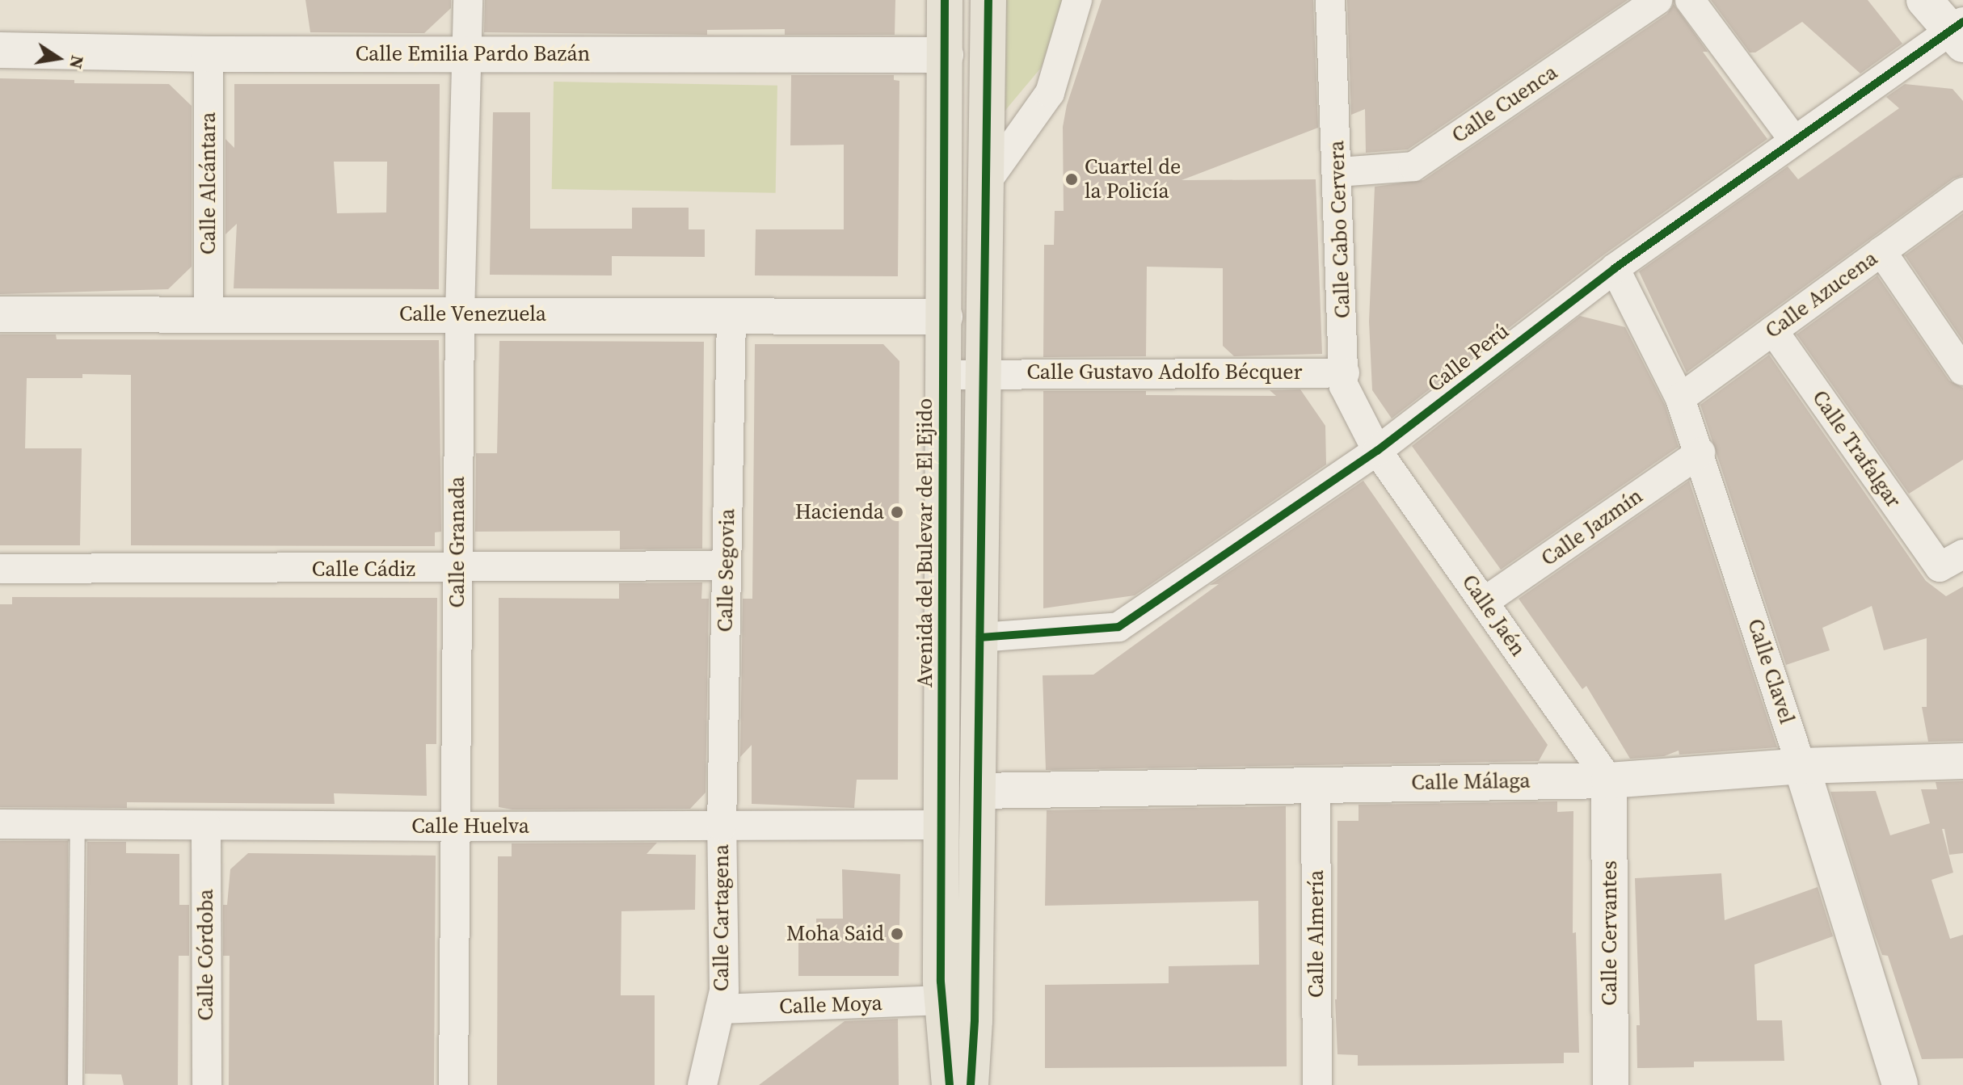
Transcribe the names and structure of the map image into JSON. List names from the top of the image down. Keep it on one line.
{"streets":{"main road":["Avenida del Bulevar de El Ejido"],"street":["Calle Emilia Pardo Bazán","Calle Cuenca","Calle Alcántara","Calle Cabo Cervera","Calle Azucena","Calle Venezuela","Calle Perú","Calle Gustavo Adolfo Bécquer","Calle Trafalgar","Calle Jazmín","Calle Granada","Calle Cádiz","Calle Segovia","Calle Jaén","Calle Clavel","Calle Málaga","Calle Huelva","Calle Cartagena","Calle Cervantes","Calle Almería","Calle Córdoba","Calle Moya"]},"crossings":[["Calle Emilia Pardo Bazán","Calle Alcántara"],["Calle Emilia Pardo Bazán","Calle Granada"],["Calle Emilia Pardo Bazán","Avenida del Bulevar de El Ejido"],["Calle Cuenca","Calle Cabo Cervera"],["Calle Alcántara","Calle Venezuela"],["Calle Cabo Cervera","Calle Perú"],["Calle Cabo Cervera","Calle Gustavo Adolfo Bécquer"],["Calle Cabo Cervera","Calle Jaén"],["Calle Azucena","Calle Trafalgar"],["Calle Azucena","Calle Clavel"],["Calle Venezuela","Calle Granada"],["Calle Venezuela","Avenida del Bulevar de El Ejido"],["Calle Venezuela","Calle Segovia"],["Calle Perú","Avenida del Bulevar de El Ejido"],["Calle Perú","Calle Jaén"],["Calle Perú","Calle Clavel"],["Calle Gustavo Adolfo Bécquer","Avenida del Bulevar de El Ejido"],["Calle Jazmín","Calle Jaén"],["Calle Jazmín","Calle Clavel"],["Calle Granada","Calle Cádiz"],["Calle Granada","Calle Huelva"],["Avenida del Bulevar de El Ejido","Calle Málaga"],["Avenida del Bulevar de El Ejido","Calle Huelva"],["Avenida del Bulevar de El Ejido","Calle Moya"],["Calle Cádiz","Calle Segovia"],["Calle Segovia","Calle Huelva"],["Calle Segovia","Calle Cartagena"],["Calle Jaén","Calle Málaga"],["Calle Jaén","Calle Cervantes"],["Calle Clavel","Calle Málaga"],["Calle Málaga","Calle Cervantes"],["Calle Málaga","Calle Almería"],["Calle Huelva","Calle Cartagena"],["Calle Huelva","Calle Córdoba"],["Calle Cartagena","Calle Moya"]],"places":["Cuartel de la Policía","Hacienda","Moha Said"],"north":"right"}
